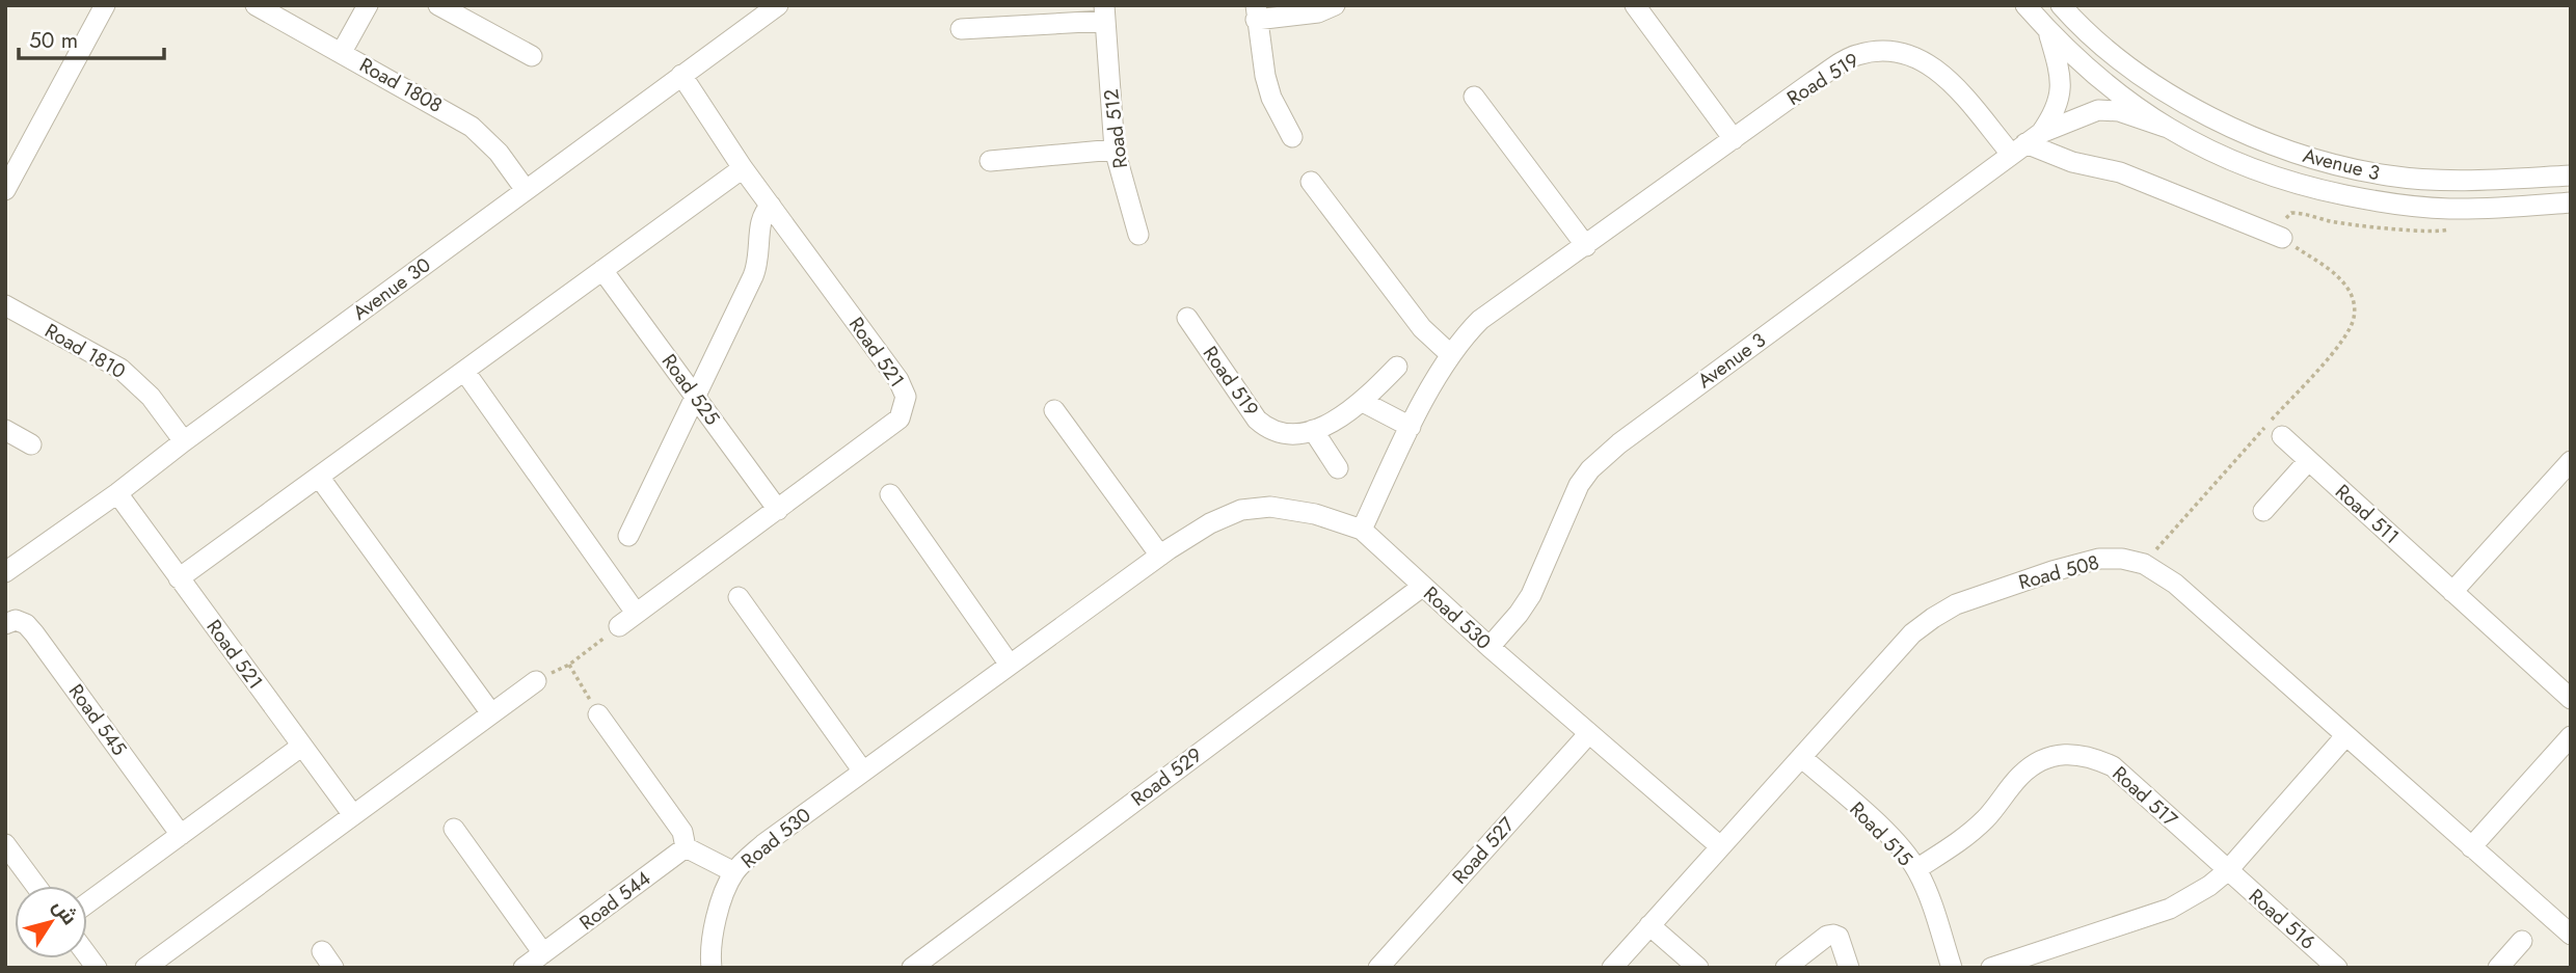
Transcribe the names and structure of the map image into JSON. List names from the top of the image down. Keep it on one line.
{"streets":{"street":["Road 519","Road 1808","Road 512","Avenue 3","Avenue 30","Road 1810","Road 521","Road 525","Road 511","Road 508","Road 530","Road 545","Road 529","Road 517","Road 515","Road 527","Road 544","Road 516"]},"crossings":[["Road 519","Avenue 3"],["Road 519","Road 530"],["Road 1808","Avenue 30"],["Avenue 3","Road 530"],["Avenue 30","Road 1810"],["Avenue 30","Road 521"],["Road 521","Road 525"],["Road 508","Road 530"],["Road 508","Road 515"],["Road 530","Road 529"],["Road 530","Road 527"],["Road 517","Road 515"],["Road 517","Road 516"]],"scale_bar":"50 m","north":"top right"}
